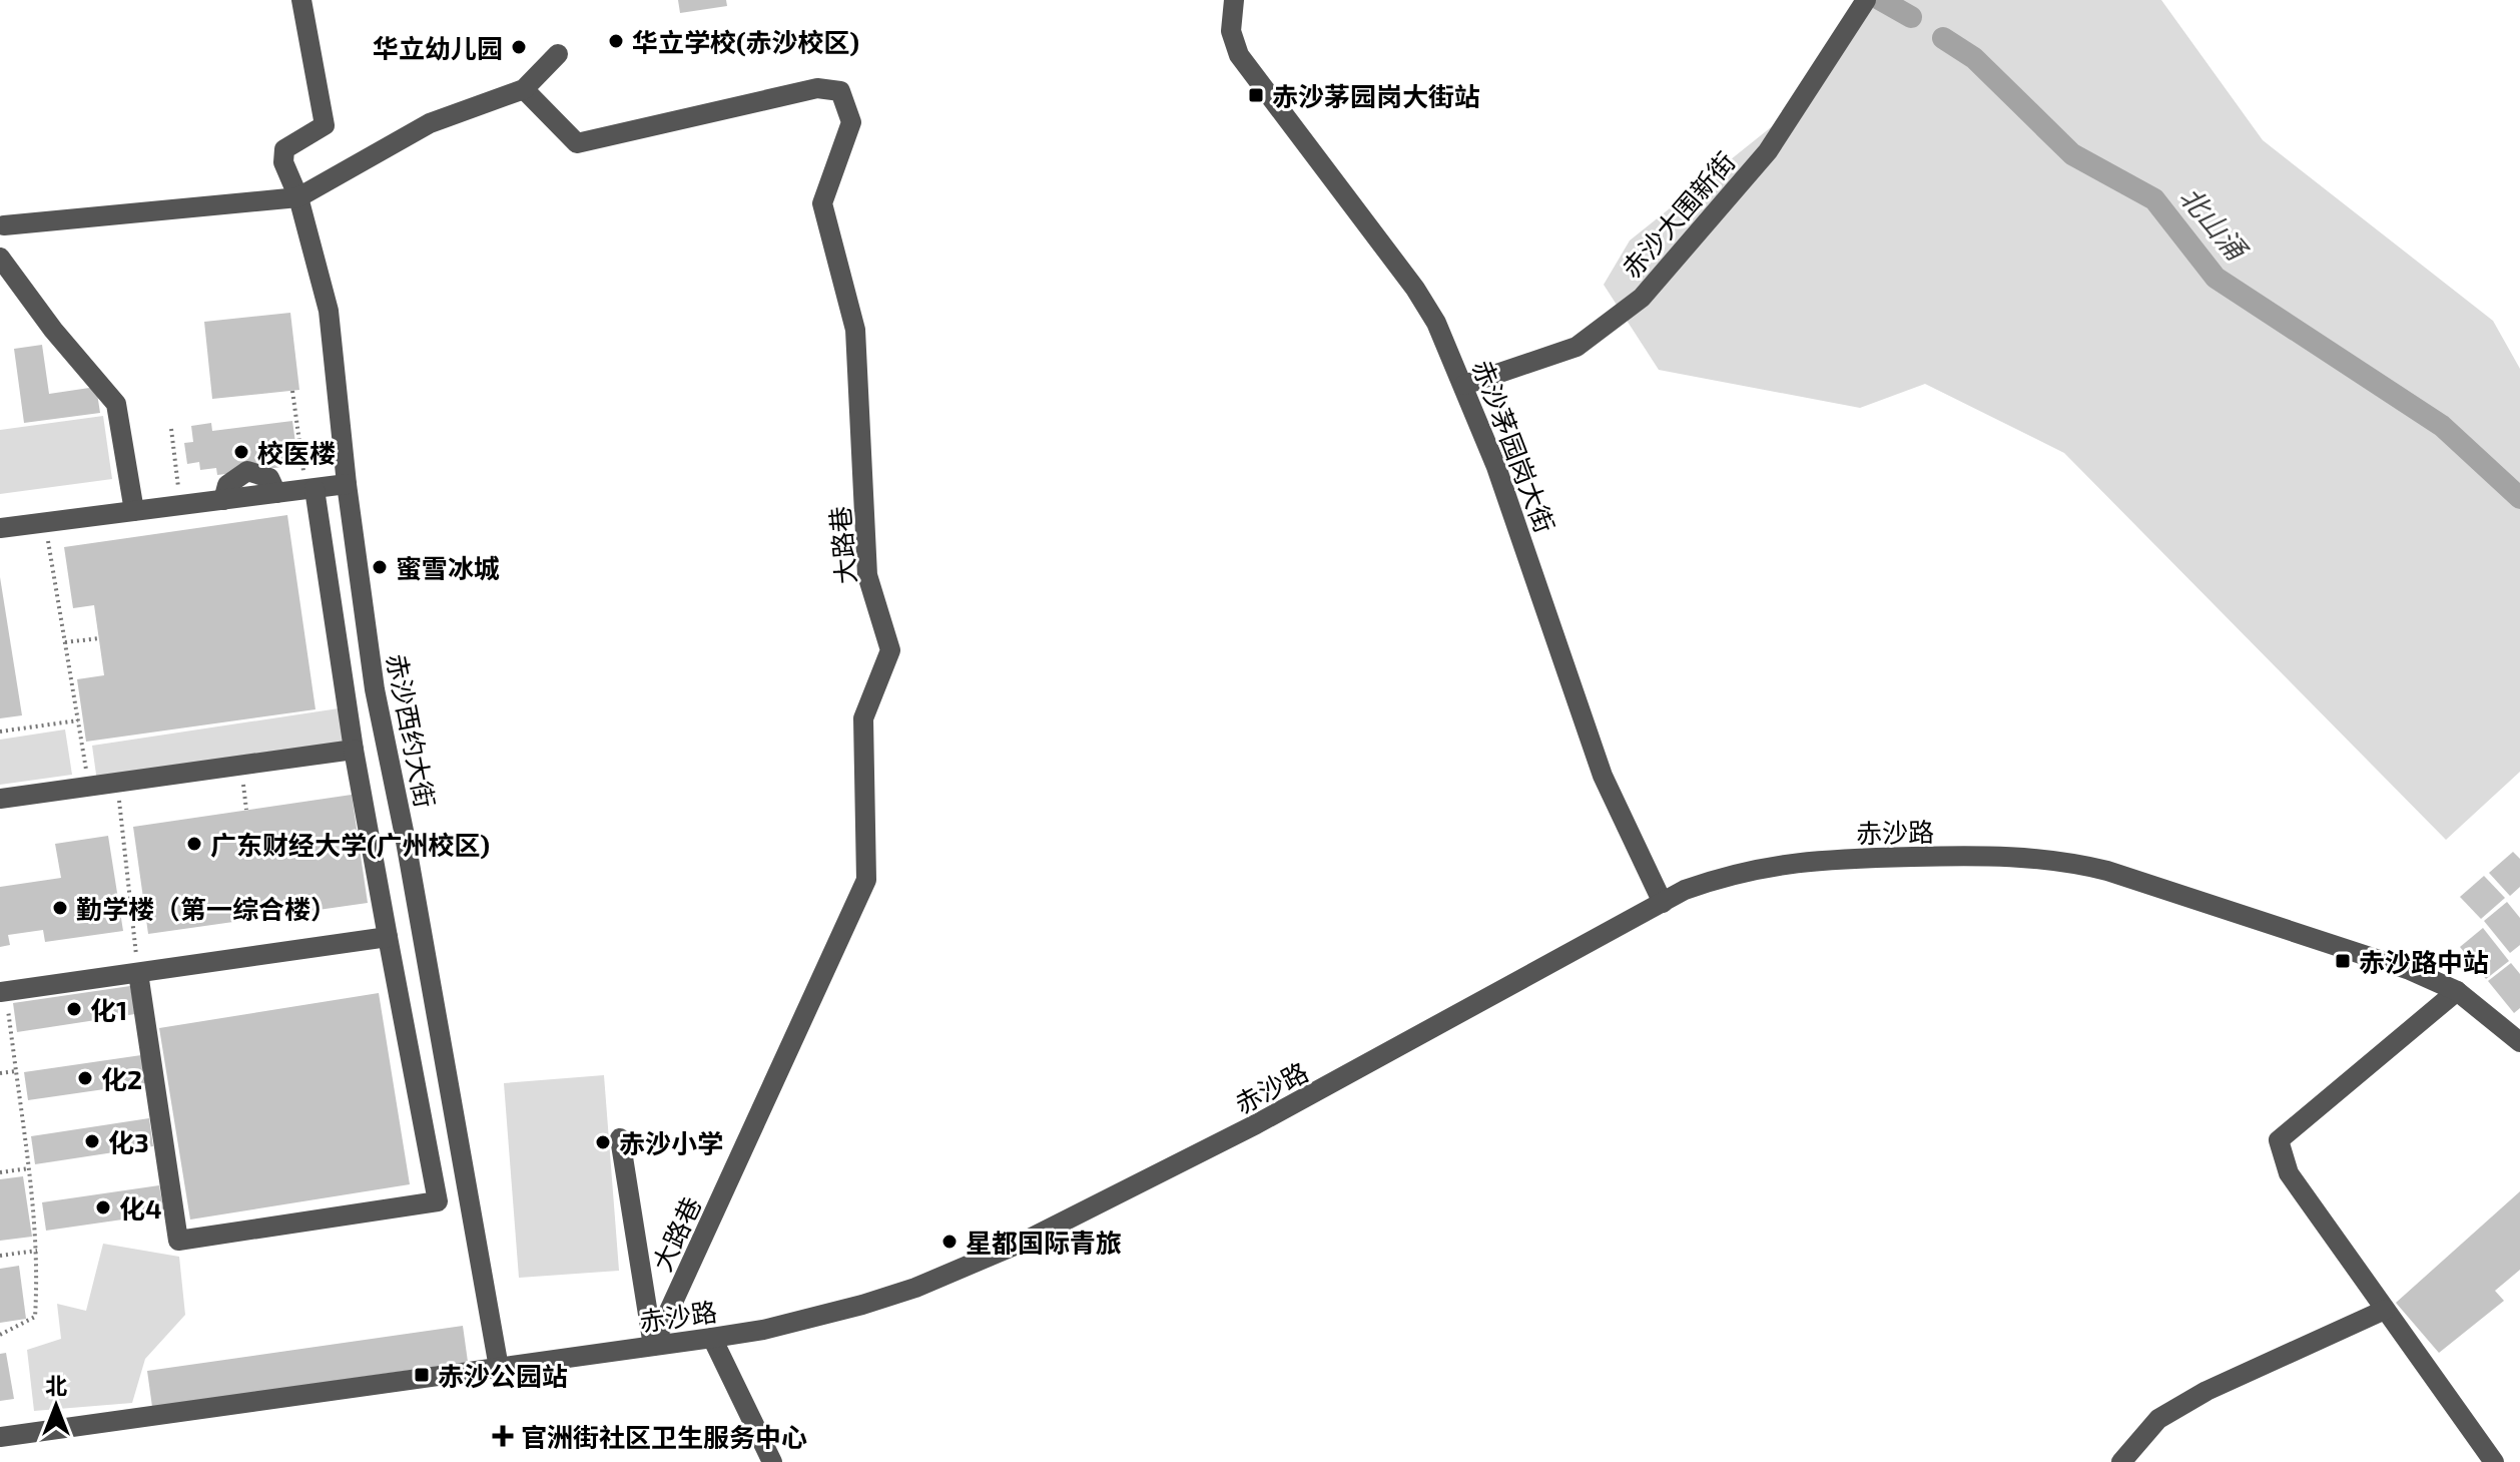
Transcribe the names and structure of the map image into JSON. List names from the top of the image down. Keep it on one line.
{"streets":{"street":["赤沙大围新街","赤沙茅园岗大街","大路巷","赤沙西约大街","赤沙路"]},"crossings":[["赤沙大围新街","赤沙茅园岗大街"],["赤沙茅园岗大街","赤沙路"],["大路巷","赤沙路"],["赤沙西约大街","赤沙路"]],"water":["北山涌"],"places":{"other":["华立学校(赤沙校区)","华立幼儿园","校医楼","蜜雪冰城","广东财经大学(广州校区)","勤学楼（第一综合楼）","化1","化2","化3","赤沙小学","化4","星都国际青旅"],"transit":["赤沙茅园岗大街站","赤沙路中站","赤沙公园站"],"health":["官洲街社区卫生服务中心"]},"north":"top"}
